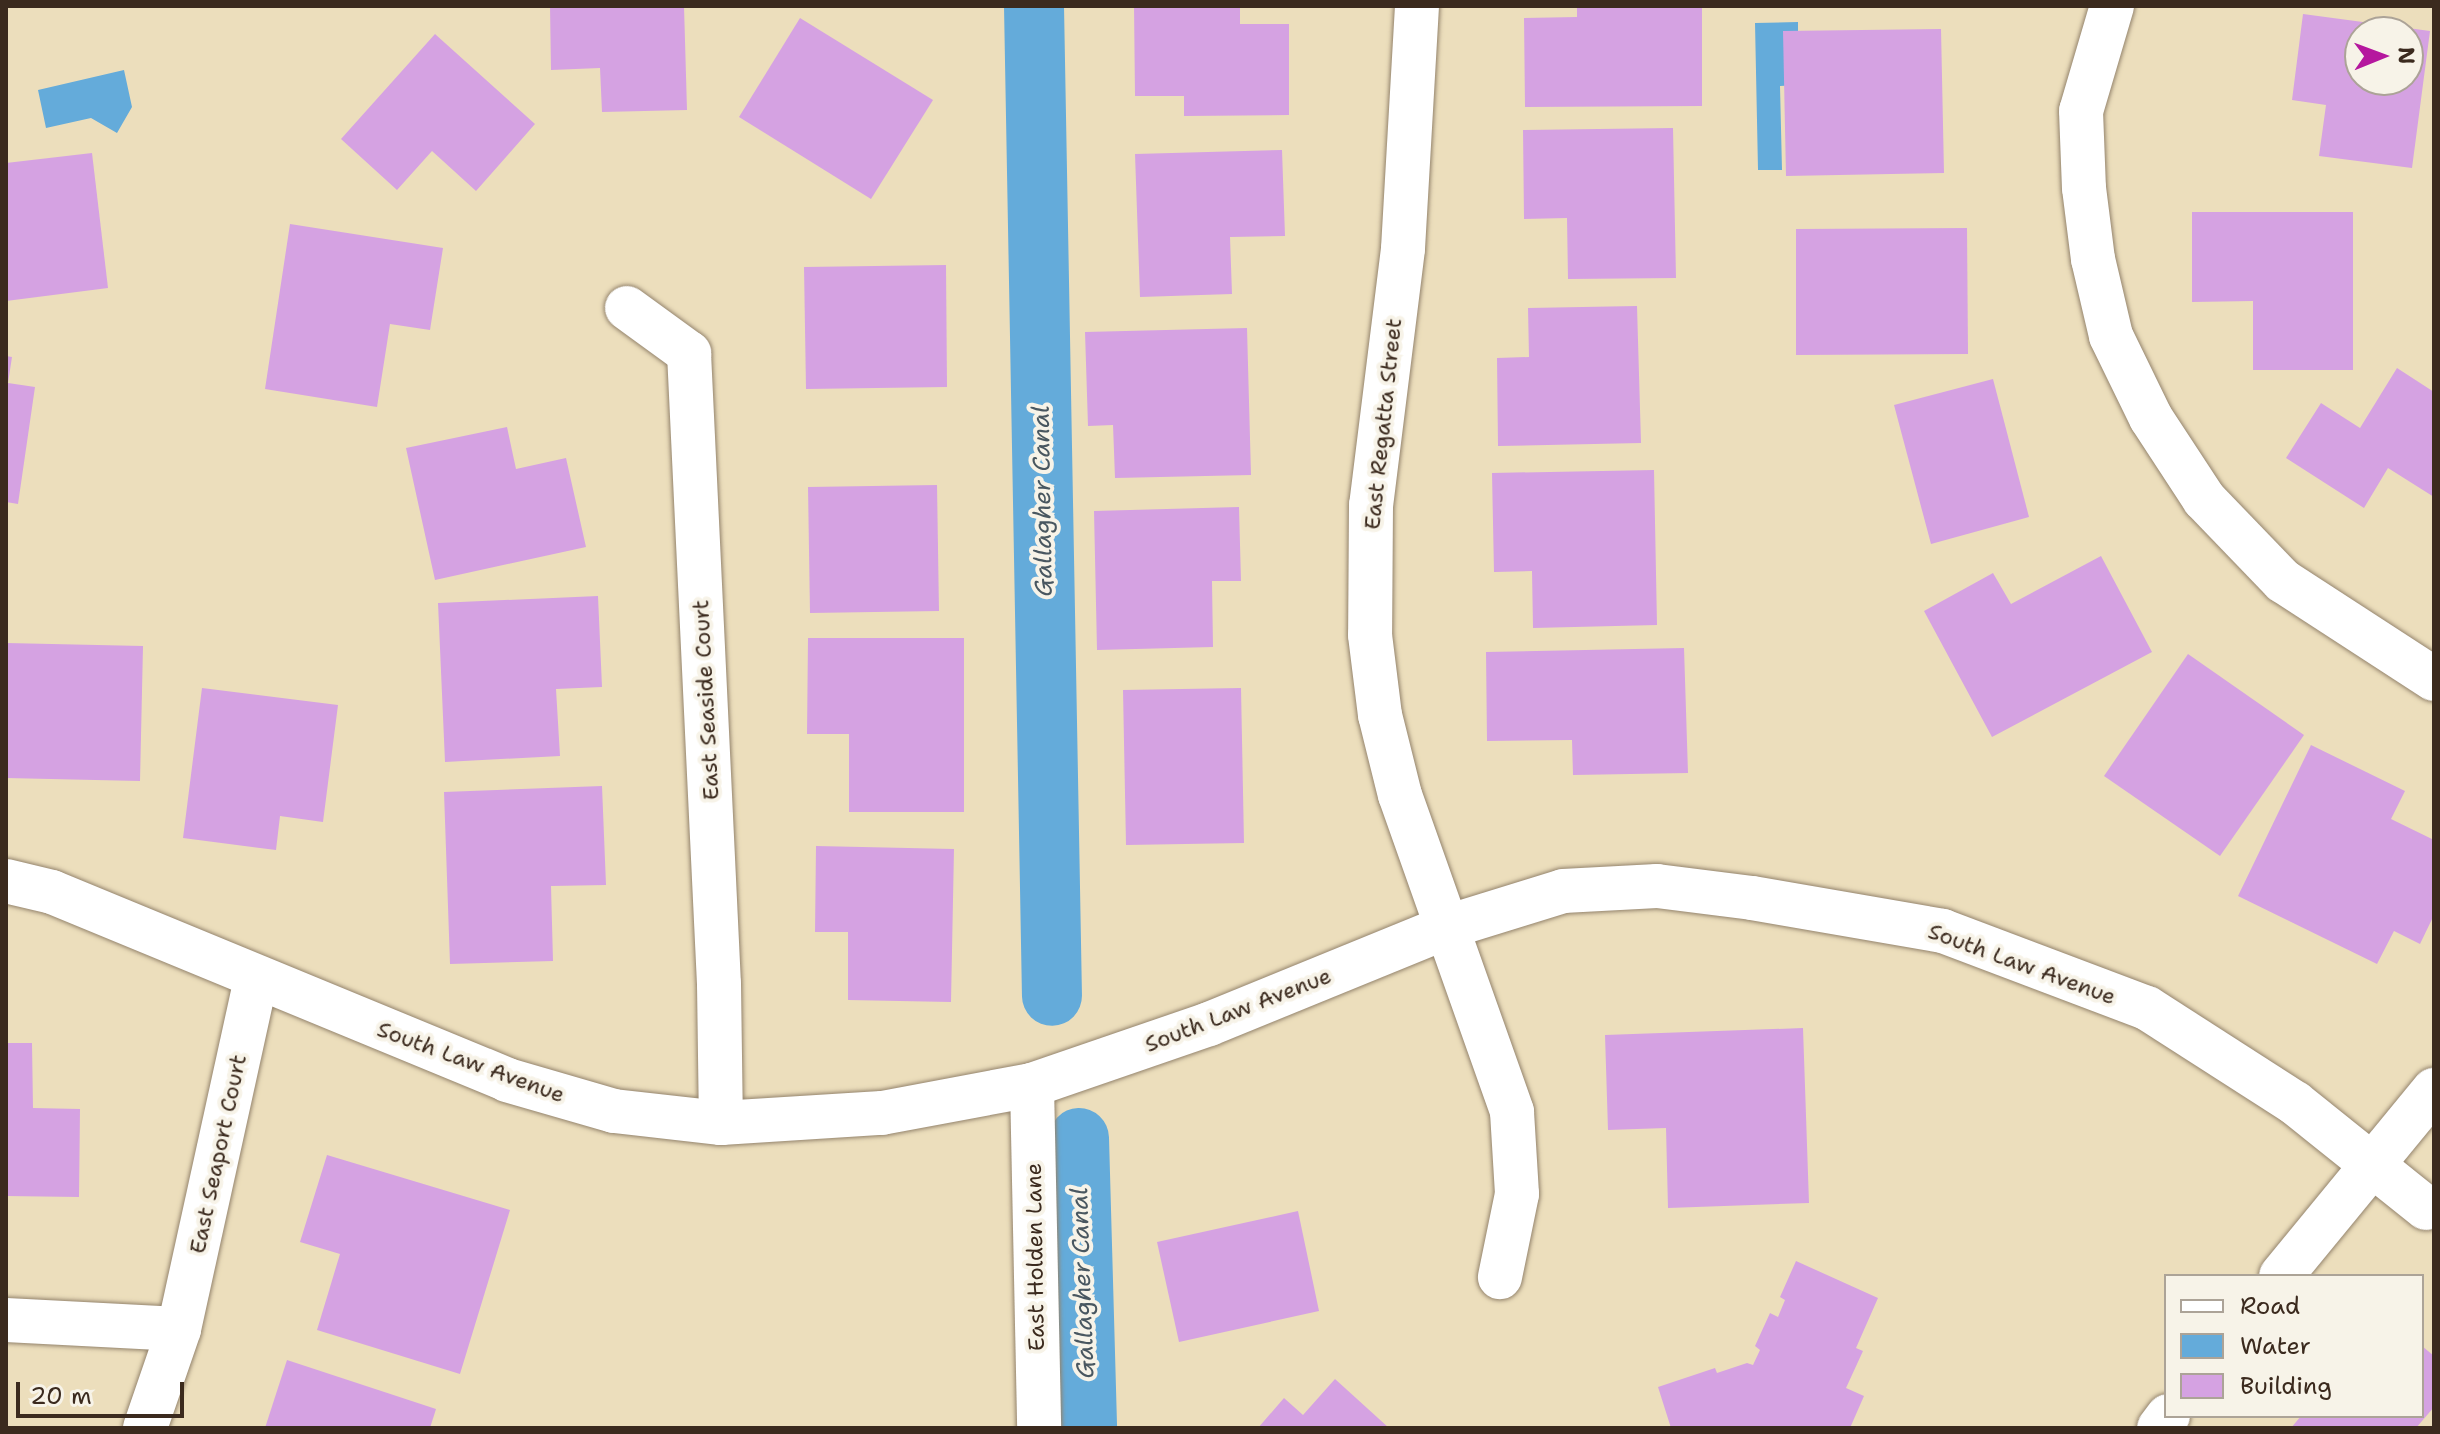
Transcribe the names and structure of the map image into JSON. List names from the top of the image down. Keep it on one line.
{"streets":{"street":["East Regatta Street","East Seaside Court","South Law Avenue","East Seaport Court","East Holden Lane"]},"crossings":[["East Regatta Street","South Law Avenue"],["East Seaside Court","South Law Avenue"],["South Law Avenue","East Seaport Court"],["South Law Avenue","East Holden Lane"]],"water":["Gallagher Canal"],"legend":["Road","Water","Building"],"scale_bar":"20 m","north":"right"}
